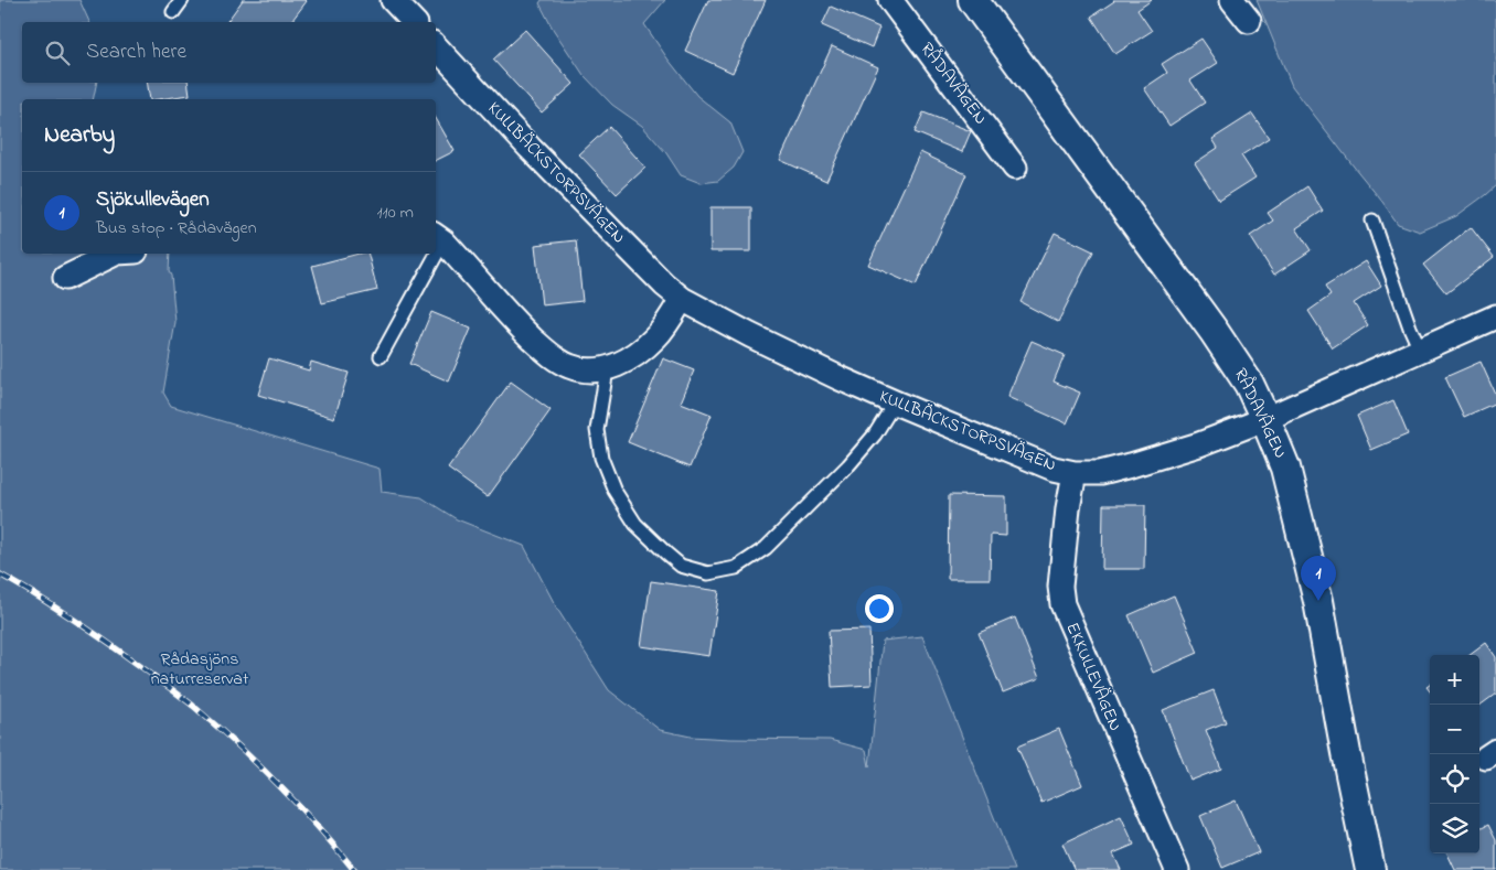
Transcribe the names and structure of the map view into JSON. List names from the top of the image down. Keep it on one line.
{"streets":{"street":["RÅDAVÄGEN","KULLBÄCKSTORPSVÄGEN","EKKULLEVÄGEN"]},"crossings":[["RÅDAVÄGEN","KULLBÄCKSTORPSVÄGEN"],["KULLBÄCKSTORPSVÄGEN","EKKULLEVÄGEN"]],"parks":["Rådasjöns naturreservat"],"page":{"search":"Search here","heading":"Nearby","list":[{"mark":"1","name":"Sjökullevägen","note":"Bus stop · Rådavägen","value":"110 m"}],"pins":"1","map_buttons":["+","−"]}}
